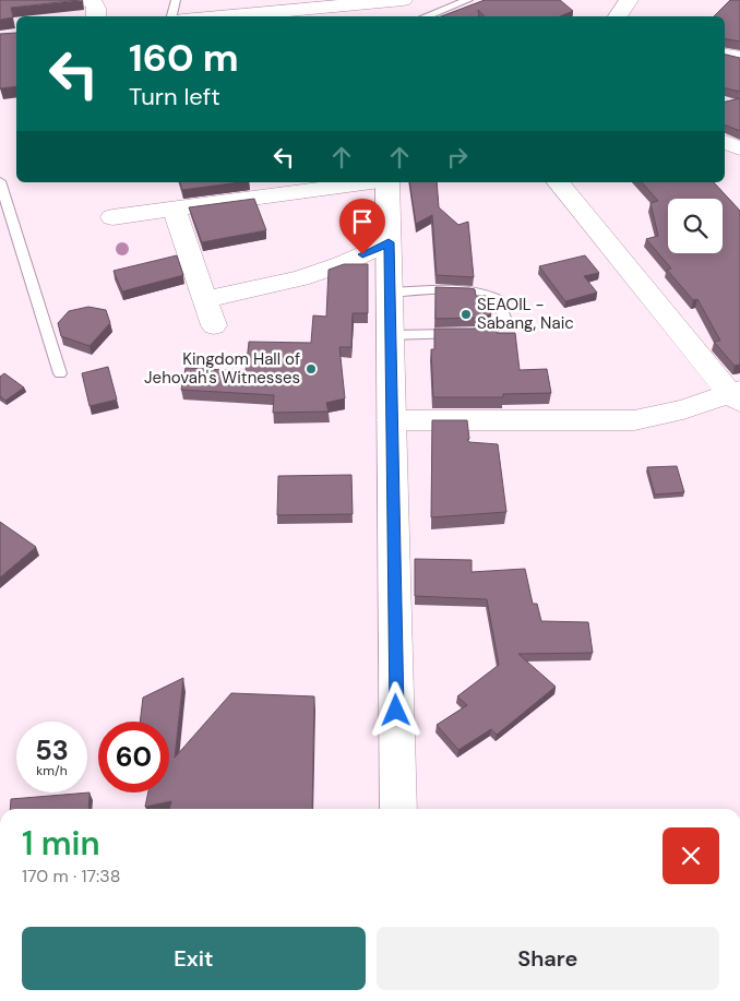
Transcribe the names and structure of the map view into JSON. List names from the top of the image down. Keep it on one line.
{"places":["SEAOIL - Sabang, Naic","Kingdom Hall of Jehovah's Witnesses"],"page":{"turn":["160 m","Turn left"],"speed":"53 km/h","limit":"60","heading":["1 min","170 m · 17:38"],"buttons":["Exit","Share"]}}
